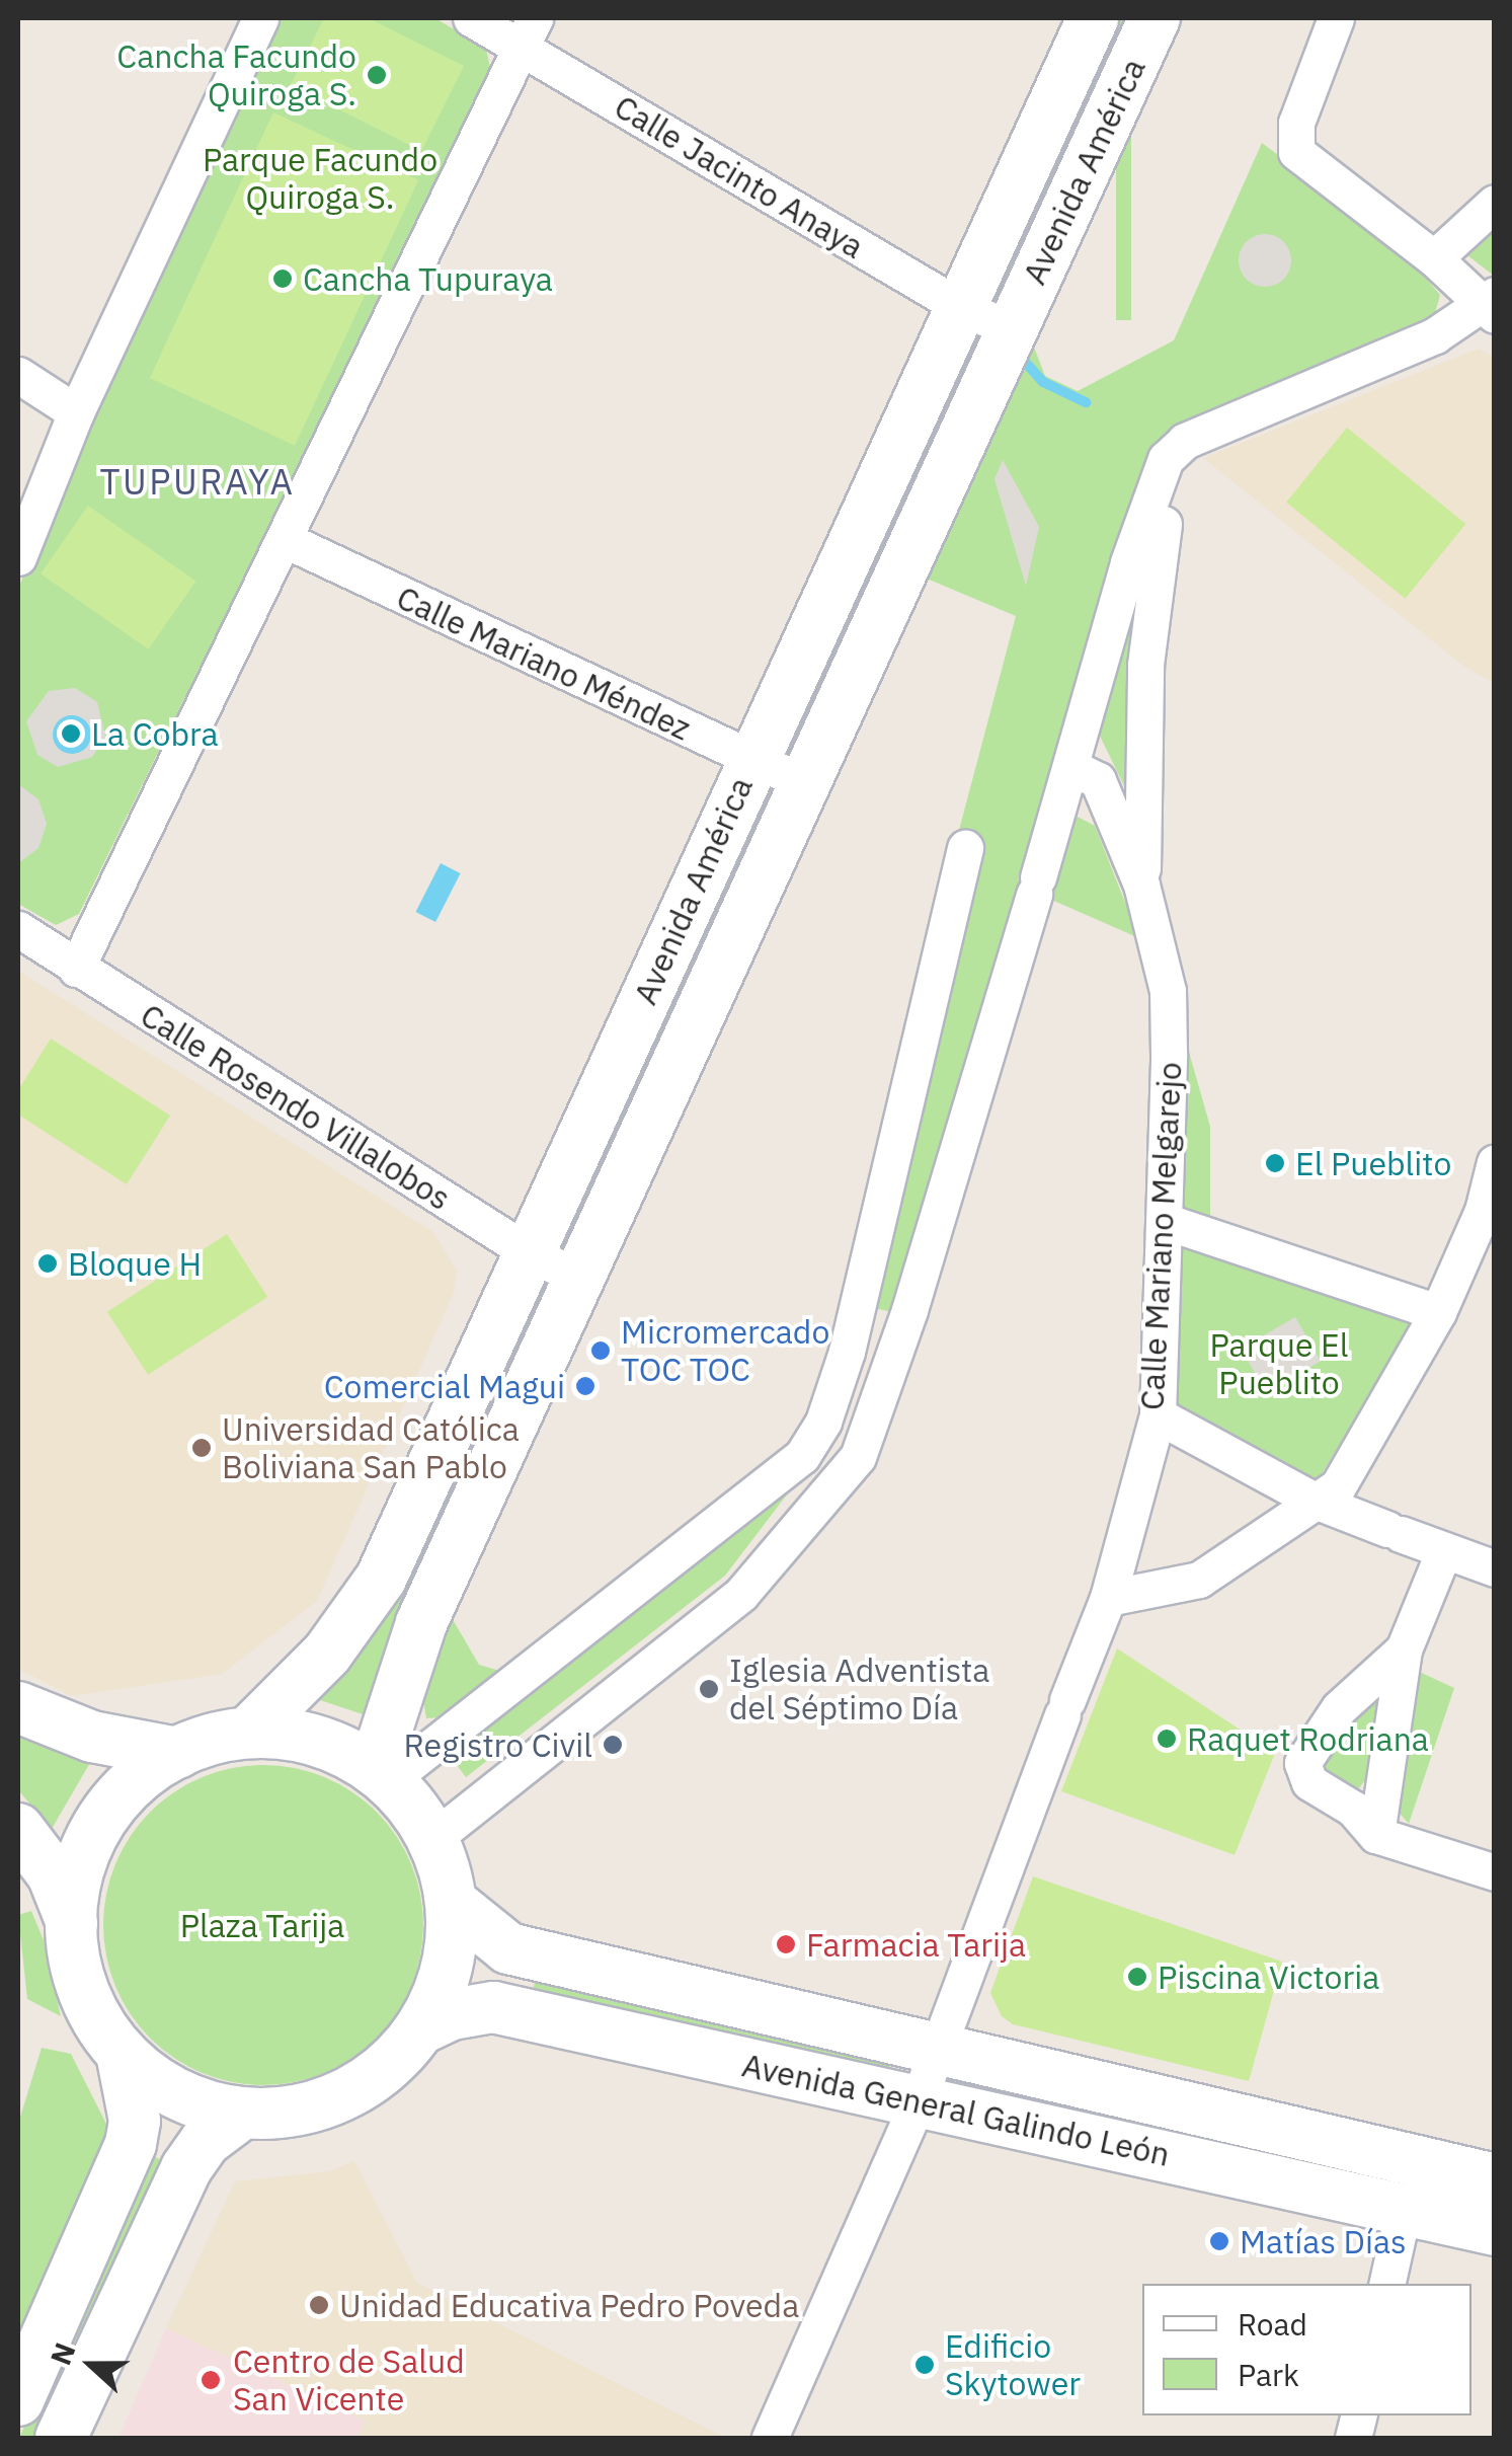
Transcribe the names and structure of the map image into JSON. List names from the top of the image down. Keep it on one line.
{"streets":{"main road":["Avenida América","Avenida General Galindo León"],"street":["Calle Jacinto Anaya","Calle Mariano Méndez","Calle Rosendo Villalobos","Calle Mariano Melgarejo"]},"crossings":[["Avenida América","Calle Jacinto Anaya"],["Avenida América","Calle Mariano Méndez"],["Avenida América","Calle Rosendo Villalobos"],["Calle Mariano Melgarejo","Avenida General Galindo León"]],"districts":["TUPURAYA"],"parks":["Parque Facundo Quiroga S.","Parque El Pueblito","Plaza Tarija"],"places":["Cancha Facundo Quiroga S.","Cancha Tupuraya","La Cobra","El Pueblito","Bloque H","Micromercado TOC TOC","Comercial Magui","Universidad Católica Boliviana San Pablo","Iglesia Adventista del Séptimo Día","Raquet Rodriana","Registro Civil","Farmacia Tarija","Piscina Victoria","Matías Días","Unidad Educativa Pedro Poveda","Edificio Skytower","Centro de Salud San Vicente"],"legend":["Road","Park"],"north":"left"}
